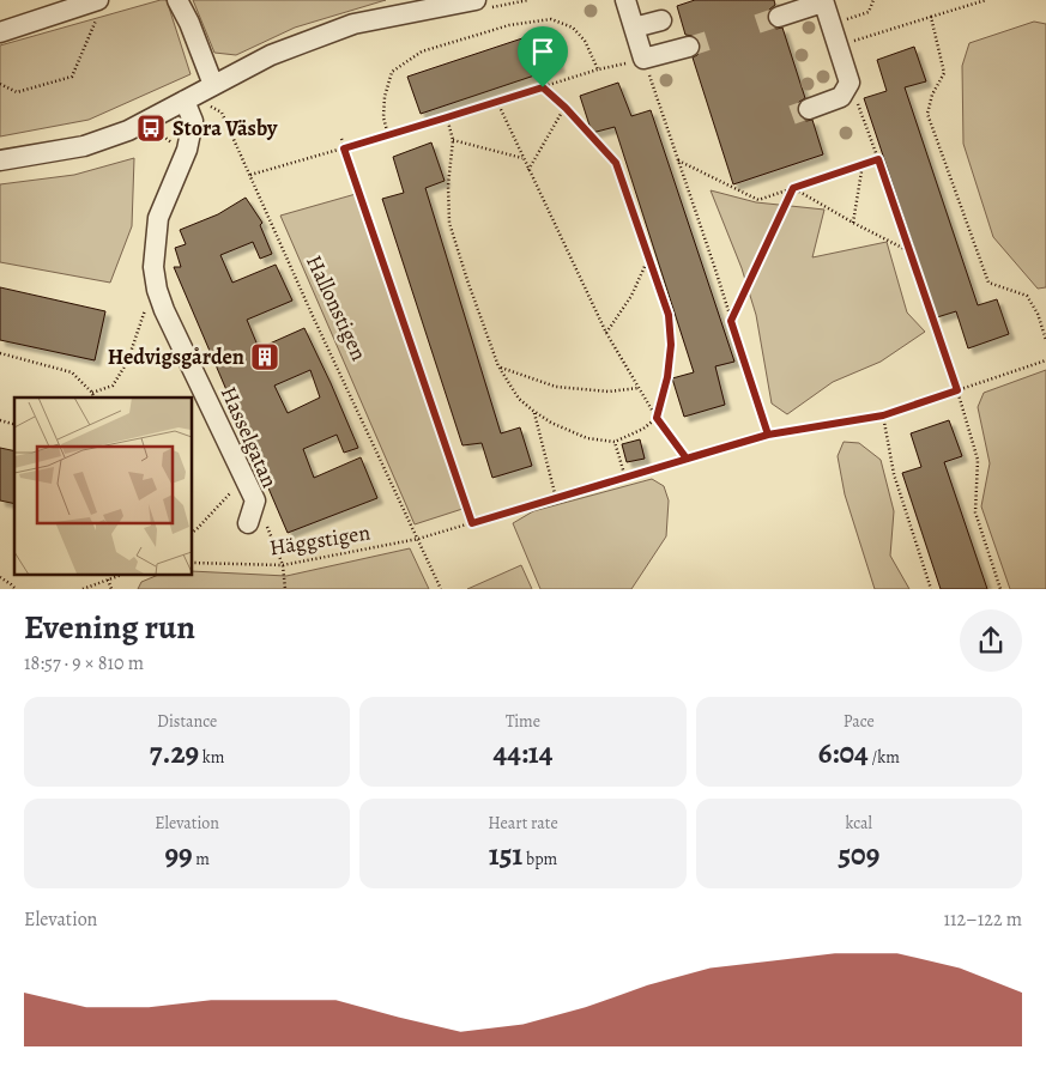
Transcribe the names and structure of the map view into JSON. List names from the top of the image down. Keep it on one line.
{"streets":{"street":["Hasselgatan"],"path":["Hallonstigen","Häggstigen"]},"crossings":[["Hallonstigen","Hasselgatan"],["Hallonstigen","Häggstigen"]],"places":{"bus stop":["Stora Väsby"],"building":["Hedvigsgården"]},"page":{"heading":["Evening run","18:57 · 9 × 810 m"],"stats":[["Distance","7.29 km"],["Time","44:14"],["Pace","6:04 /km"],["Elevation","99 m"],["Heart rate","151 bpm"],["kcal","509"]],"chart":["Elevation","112–122 m"]}}
